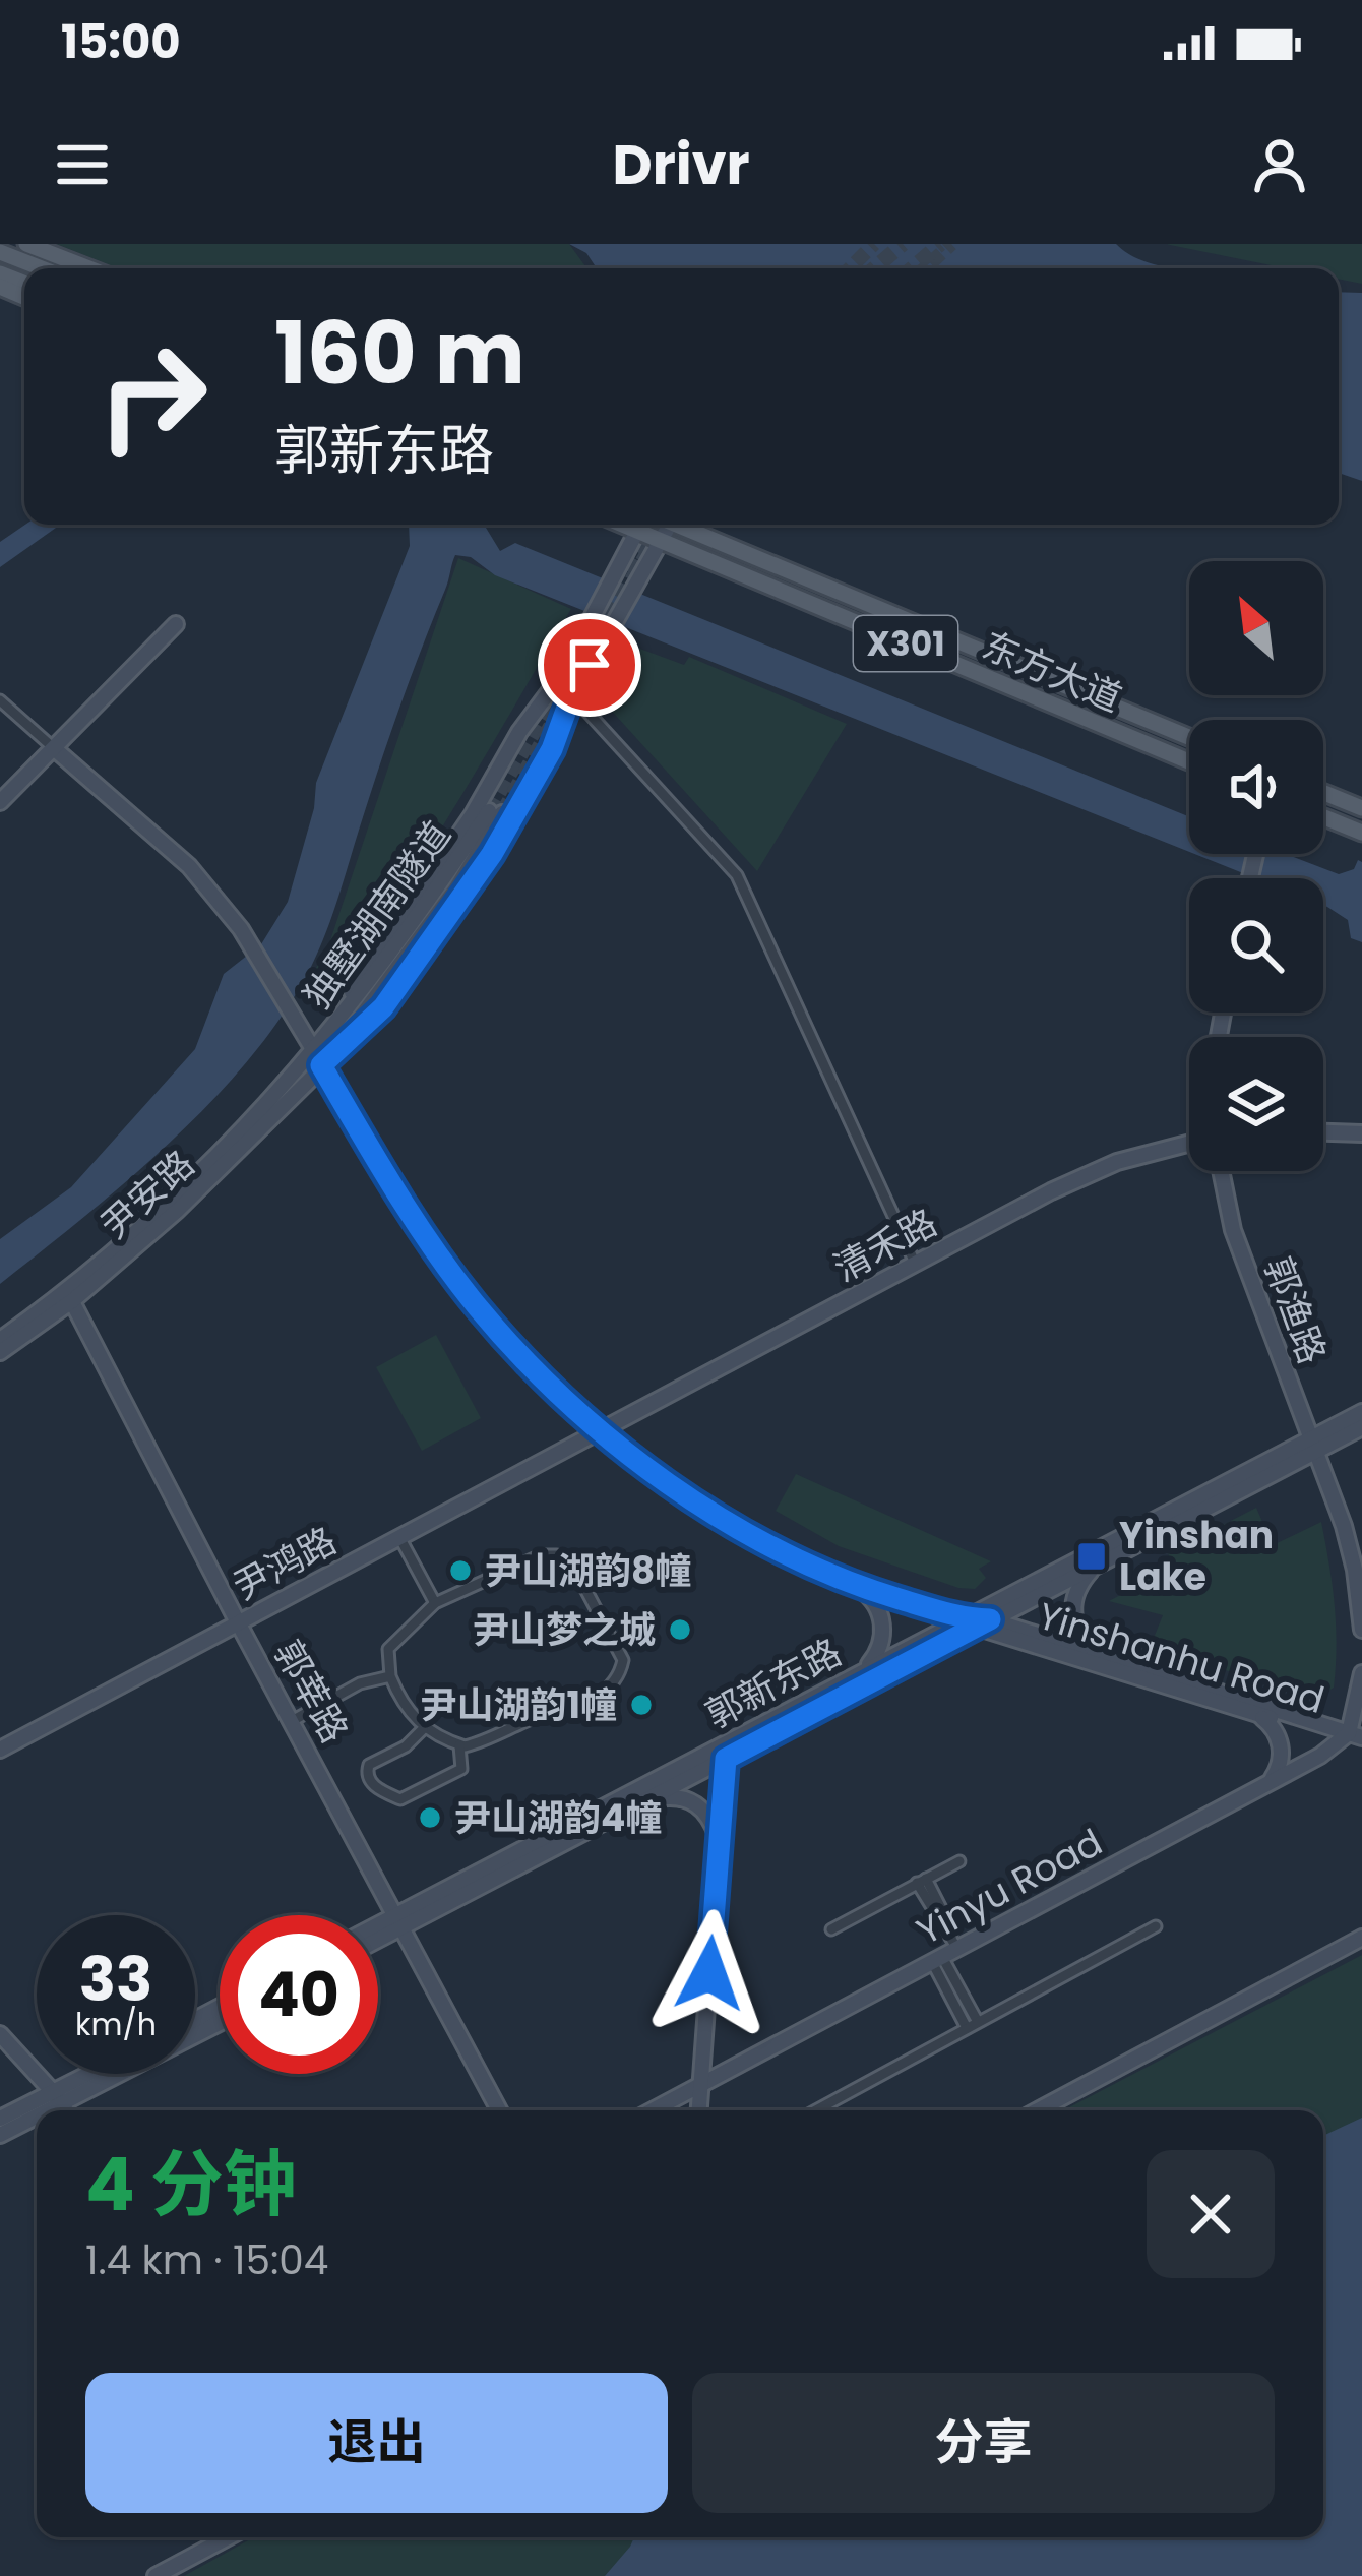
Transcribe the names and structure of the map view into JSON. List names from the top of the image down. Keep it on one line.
{"streets":{"main road":["X301","东方大道","独墅湖南隧道","尹安路","清禾路","郭渔路","尹鸿路","Yinshanhu Road","郭新东路","郭莘路","Yinyu Road"]},"crossings":[["独墅湖南隧道","尹安路"],["尹安路","郭莘路"],["清禾路","尹鸿路"],["郭渔路","郭新东路"],["尹鸿路","郭莘路"],["Yinshanhu Road","郭新东路"],["Yinshanhu Road","Yinyu Road"],["郭新东路","郭莘路"]],"places":{"transit":["Yinshan Lake"],"other":["尹山湖韵8幢","尹山梦之城","尹山湖韵1幢","尹山湖韵4幢"]},"north":"top left","page":{"status":"15:00","header":"Drivr","turn":["160 m","郭新东路"],"speed":"33 km/h","limit":"40","heading":["4 分钟","1.4 km · 15:04"],"buttons":["退出","分享"]}}
